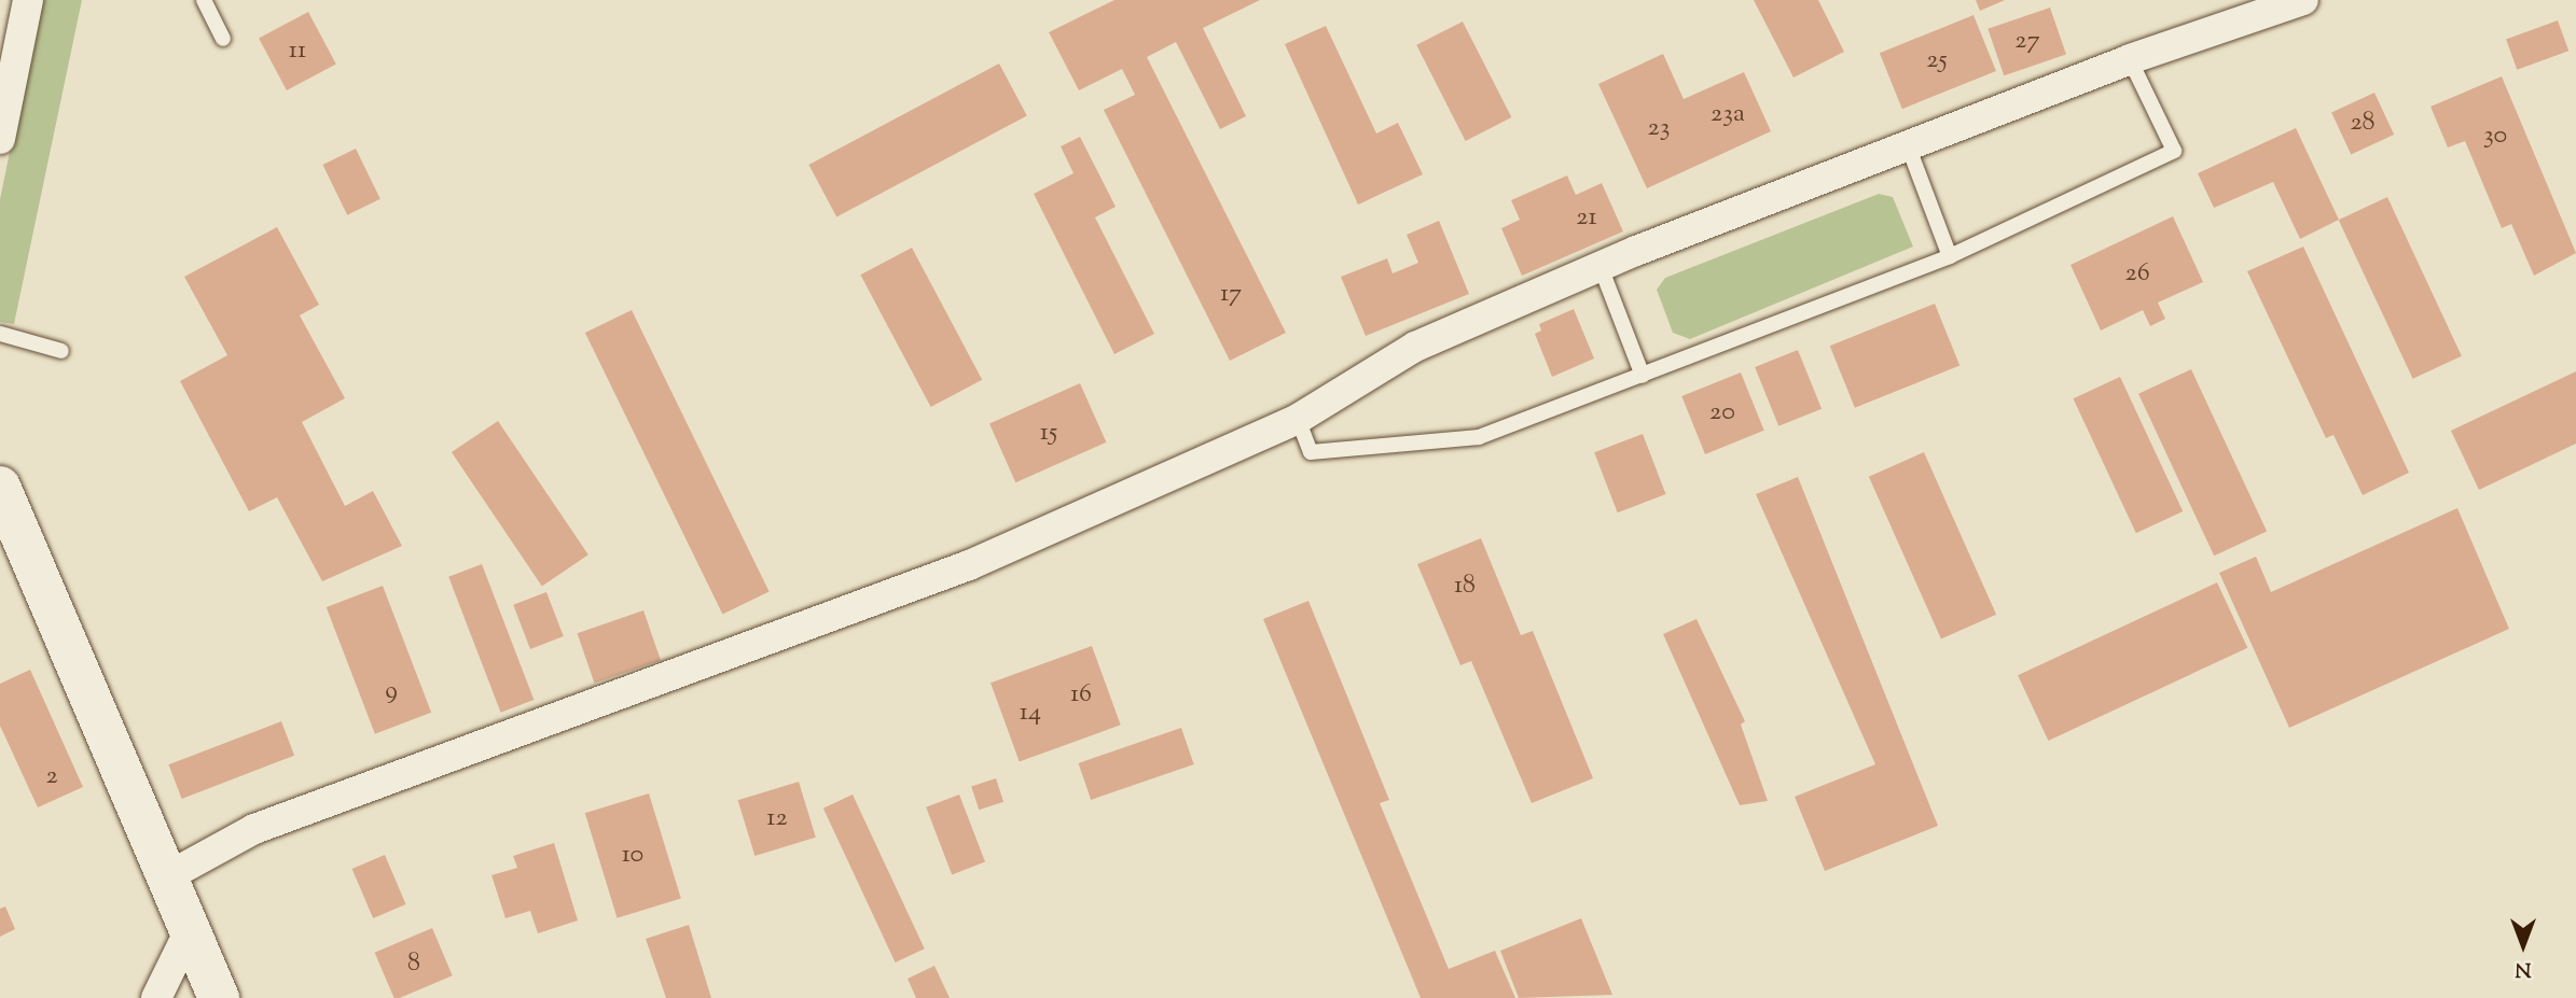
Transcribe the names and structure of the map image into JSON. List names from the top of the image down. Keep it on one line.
{"house_numbers":["27","11","25","23a","28","23","30","21","26","17","20","15","18","9","16","14","2","12","10","8"],"north":"bottom"}
